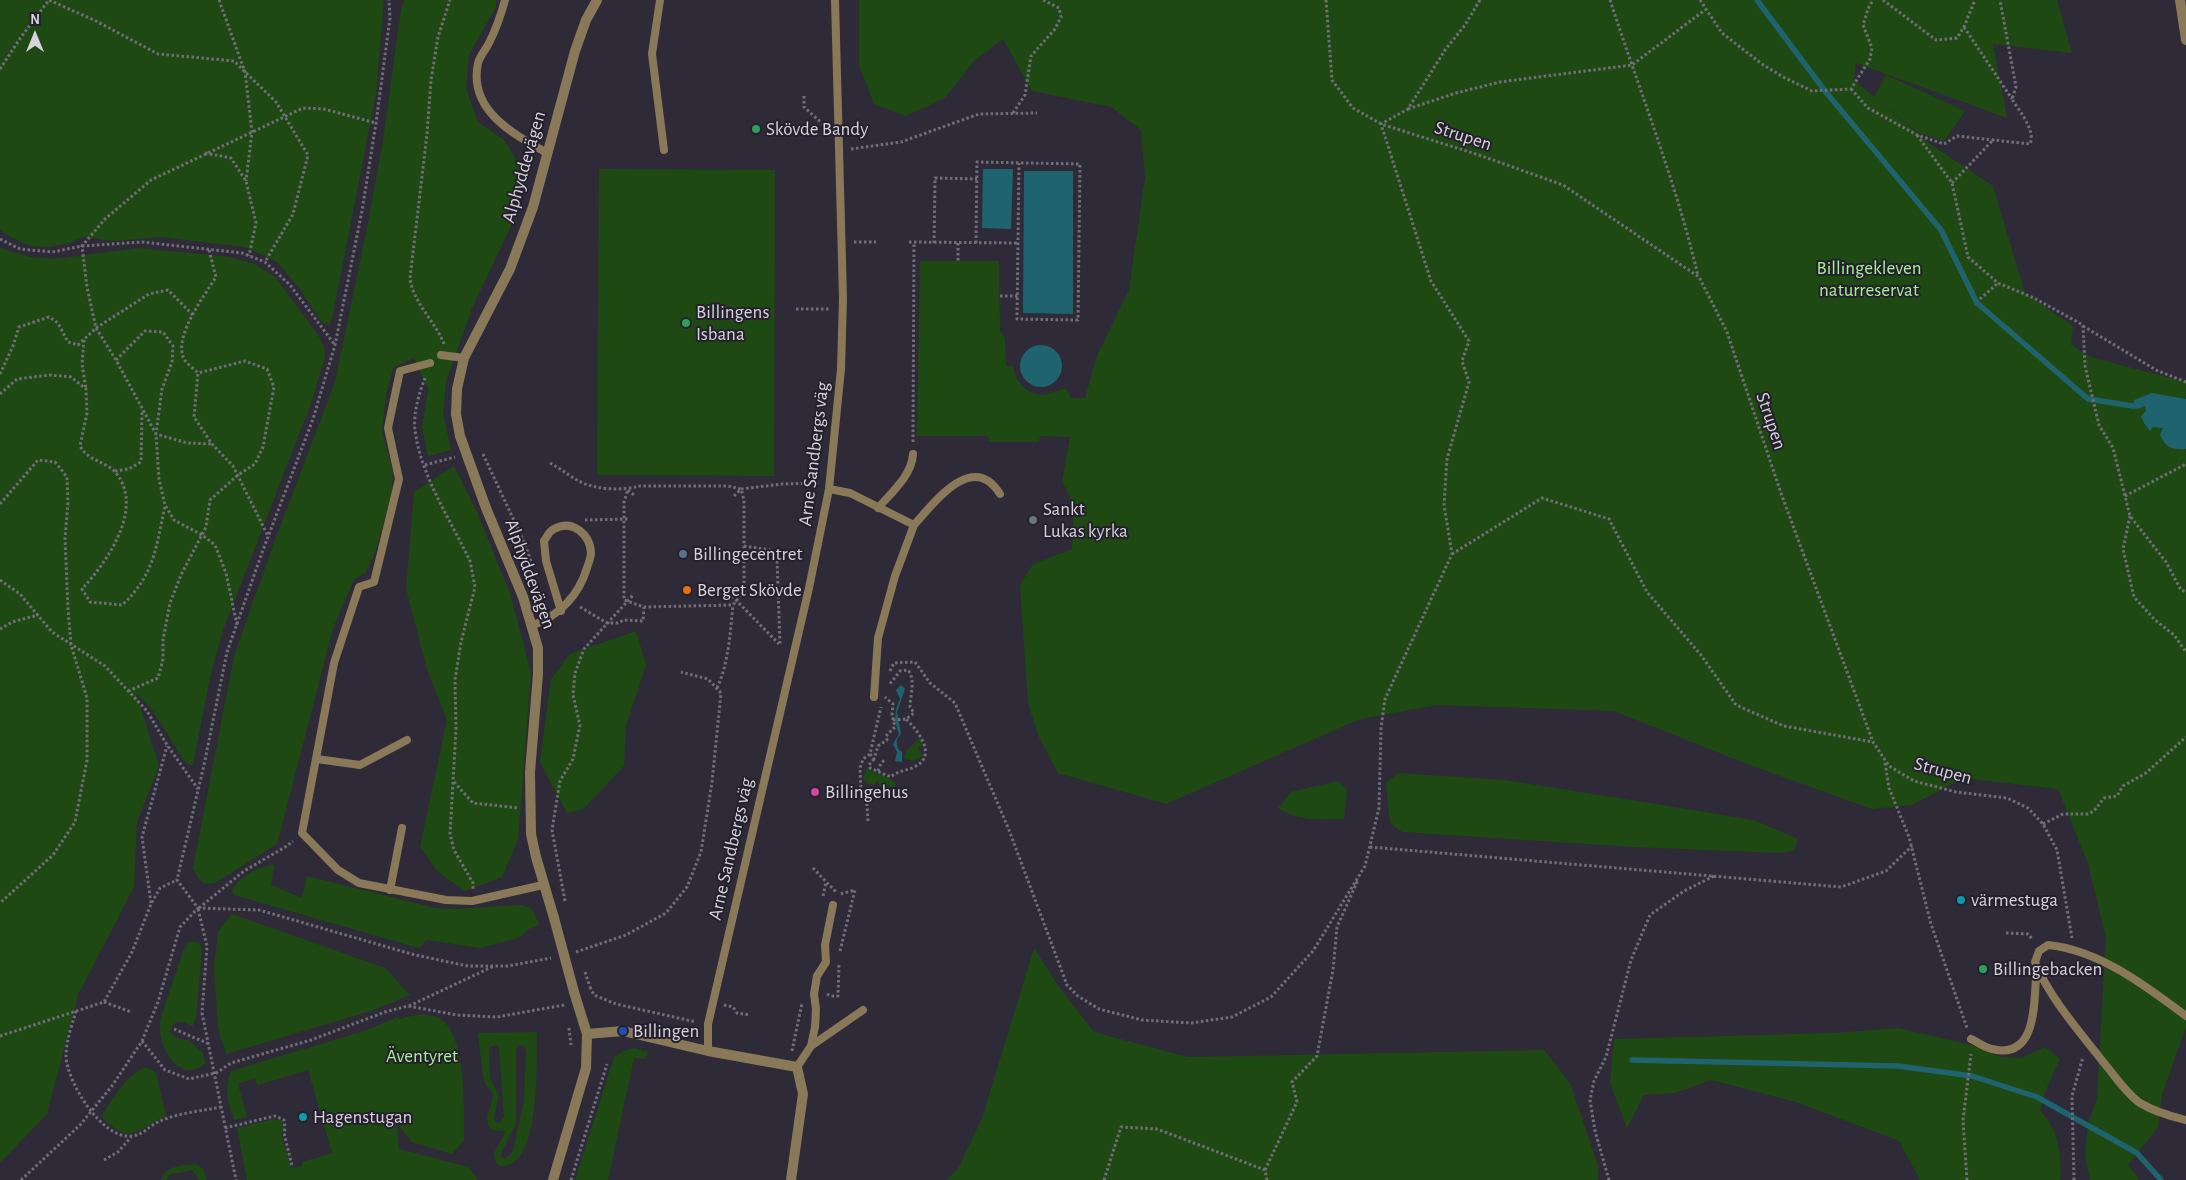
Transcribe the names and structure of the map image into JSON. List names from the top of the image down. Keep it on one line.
{"streets":{"street":["Alphyddevägen"],"lane":["Arne Sandbergs väg"],"path":["Strupen"]},"parks":["Billingekleven naturreservat","Äventyret"],"places":["Skövde Bandy","Billingens Isbana","Sankt Lukas kyrka","Billingecentret","Berget Skövde","Billingehus","värmestuga","Billingebacken","Billingen","Hagenstugan"],"north":"top"}
